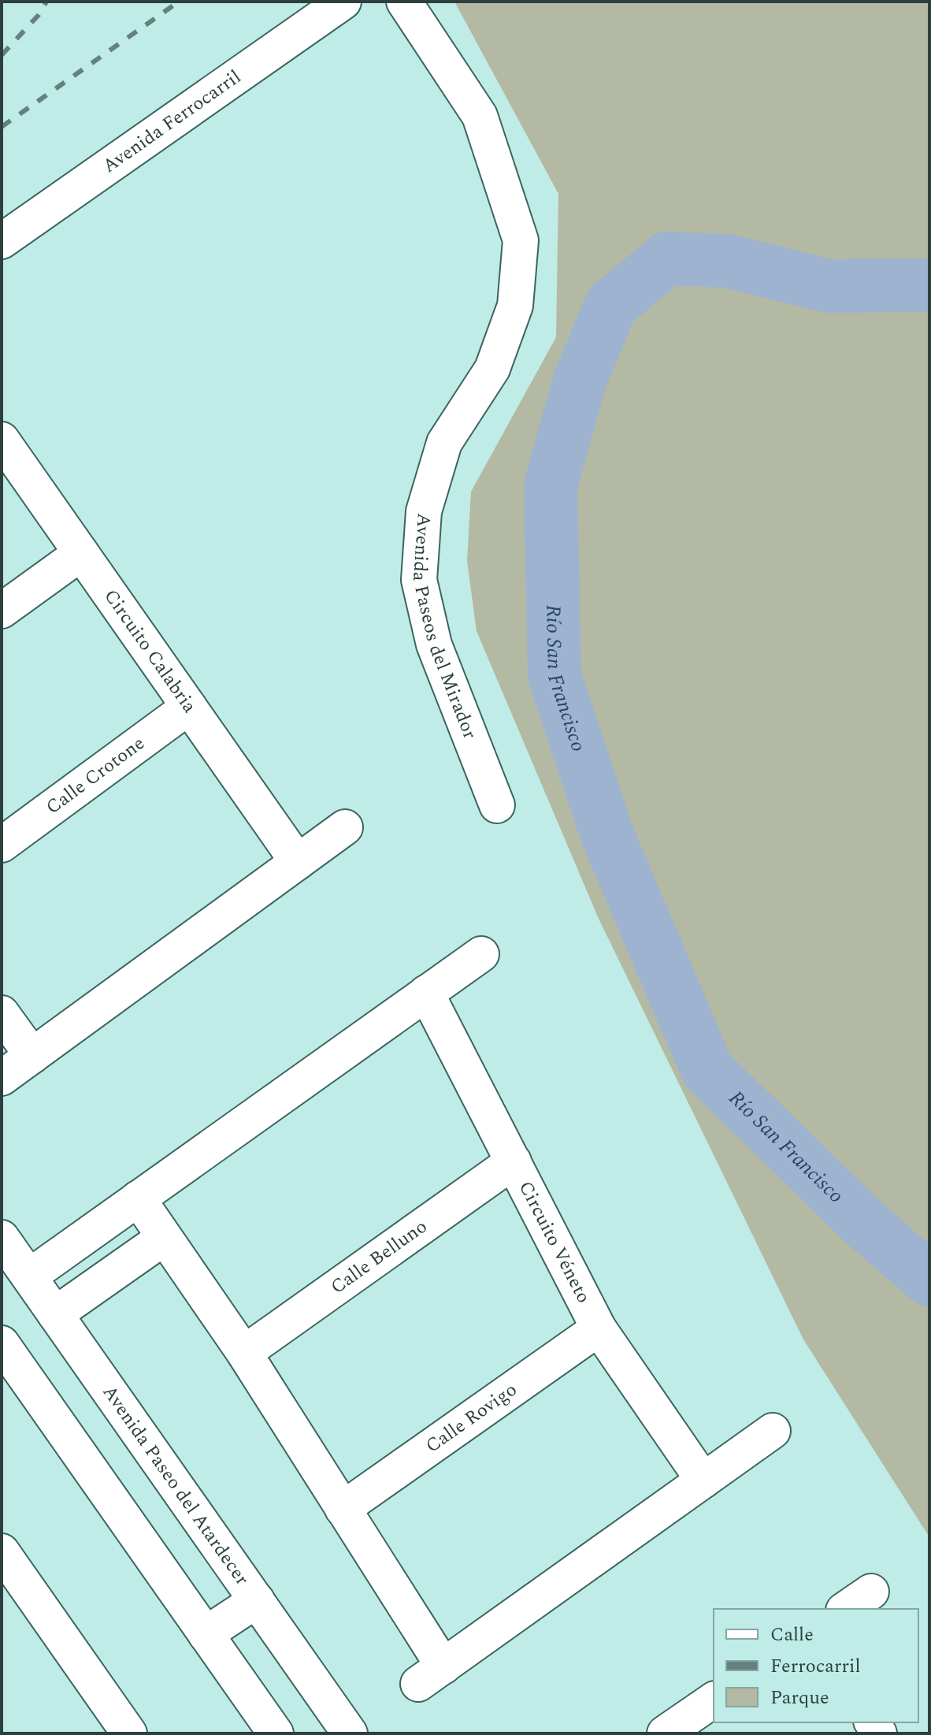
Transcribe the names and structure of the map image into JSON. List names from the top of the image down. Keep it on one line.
{"streets":{"street":["Avenida Ferrocarril","Avenida Paseos del Mirador","Circuito Calabria","Calle Crotone","Circuito Véneto","Calle Belluno","Calle Rovigo","Avenida Paseo del Atardecer"]},"crossings":[["Circuito Calabria","Calle Crotone"],["Circuito Véneto","Calle Belluno"],["Circuito Véneto","Calle Rovigo"]],"water":["Río San Francisco"],"legend":["Calle","Ferrocarril","Parque"]}
